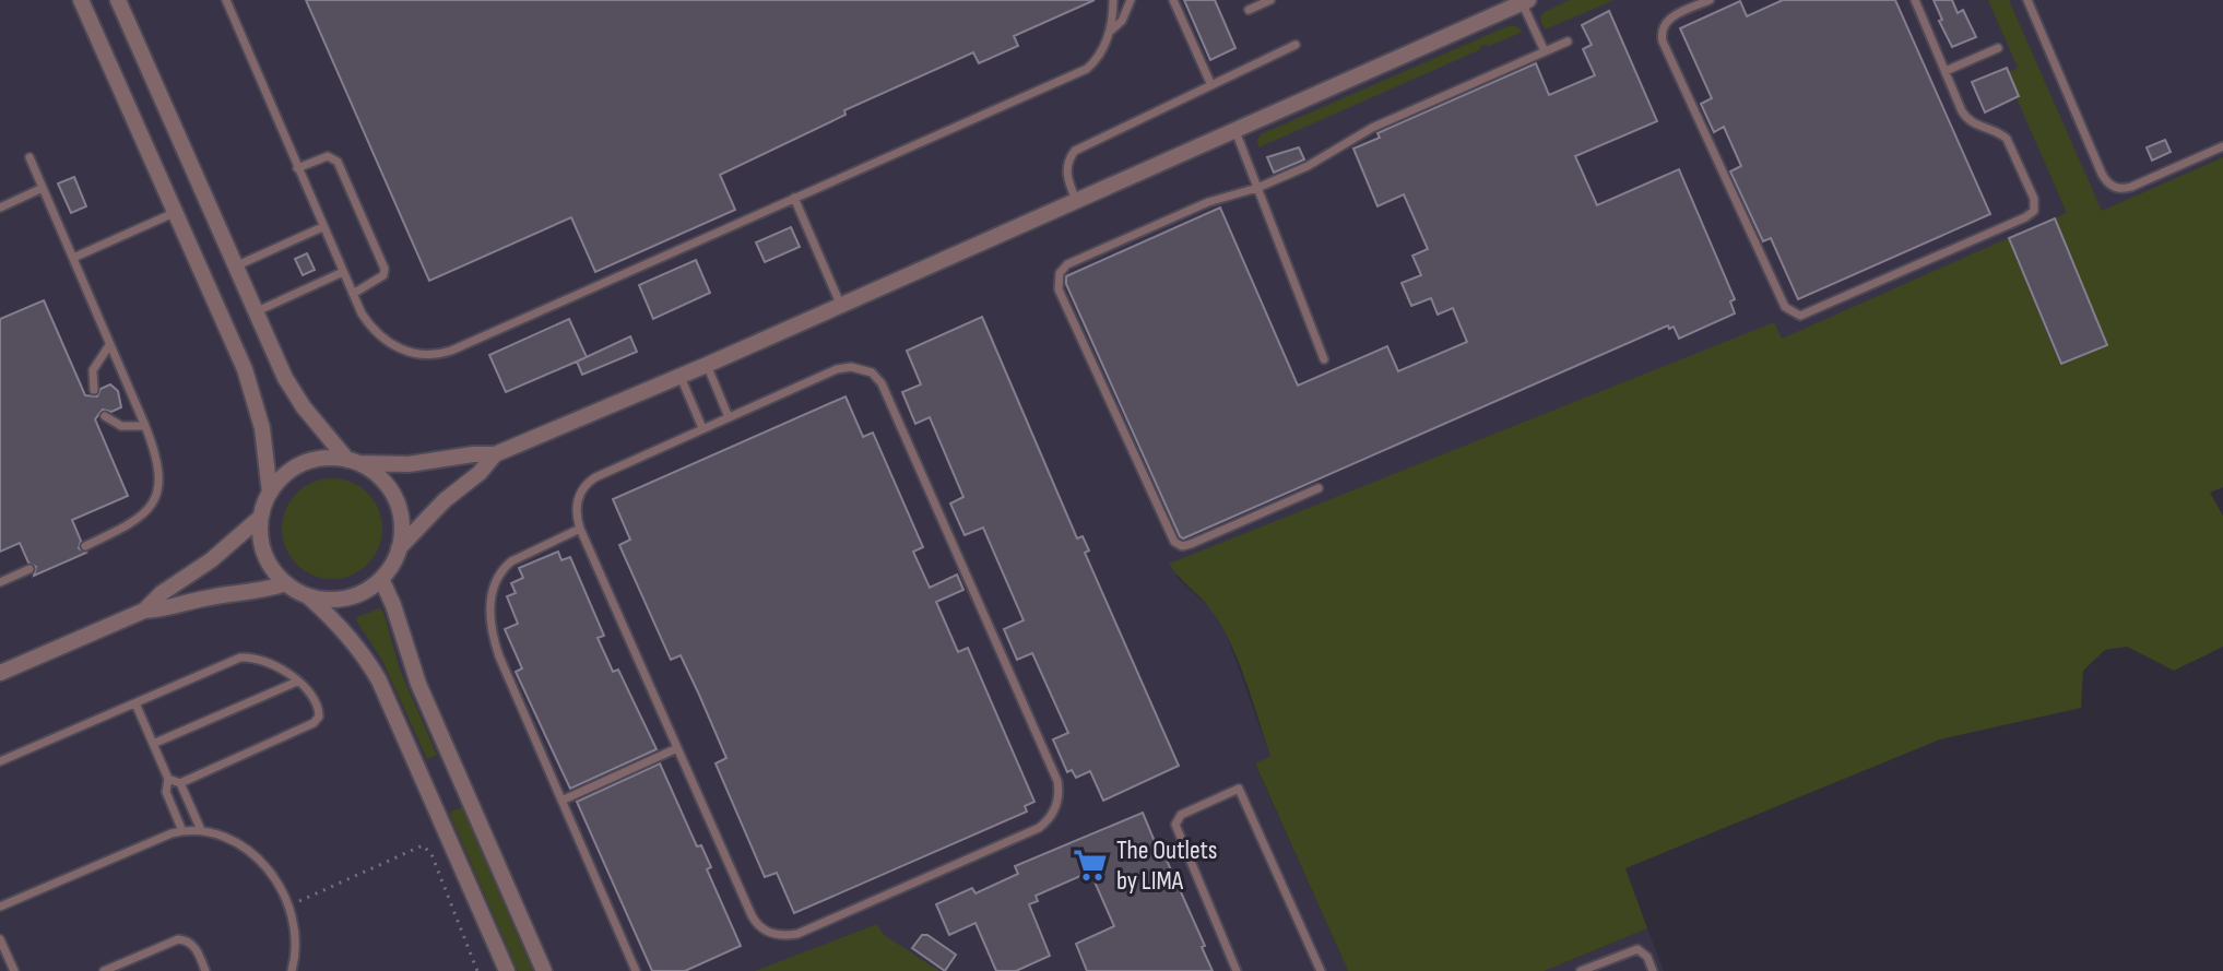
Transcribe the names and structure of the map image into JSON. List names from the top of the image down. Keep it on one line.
{"places":{"supermarket":["The Outlets by LIMA"]}}
